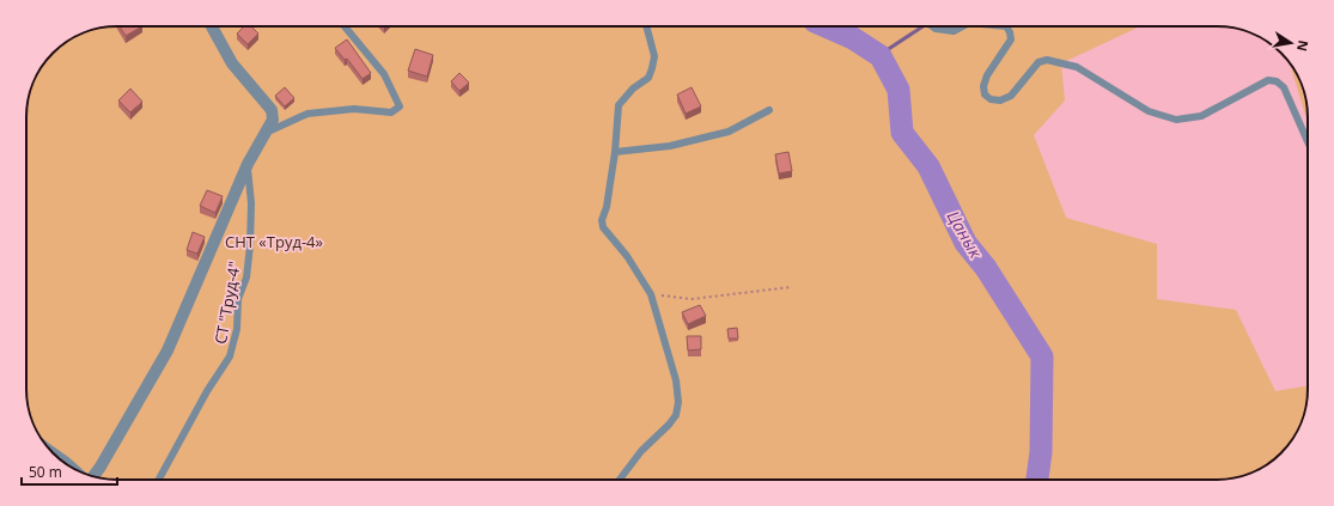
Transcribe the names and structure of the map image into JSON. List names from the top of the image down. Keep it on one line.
{"streets":{"lane":["СТ \"Труд-4\""]},"water":["Цанык"],"parks":["СНТ «Труд-4»"],"scale_bar":"50 m","north":"right"}
